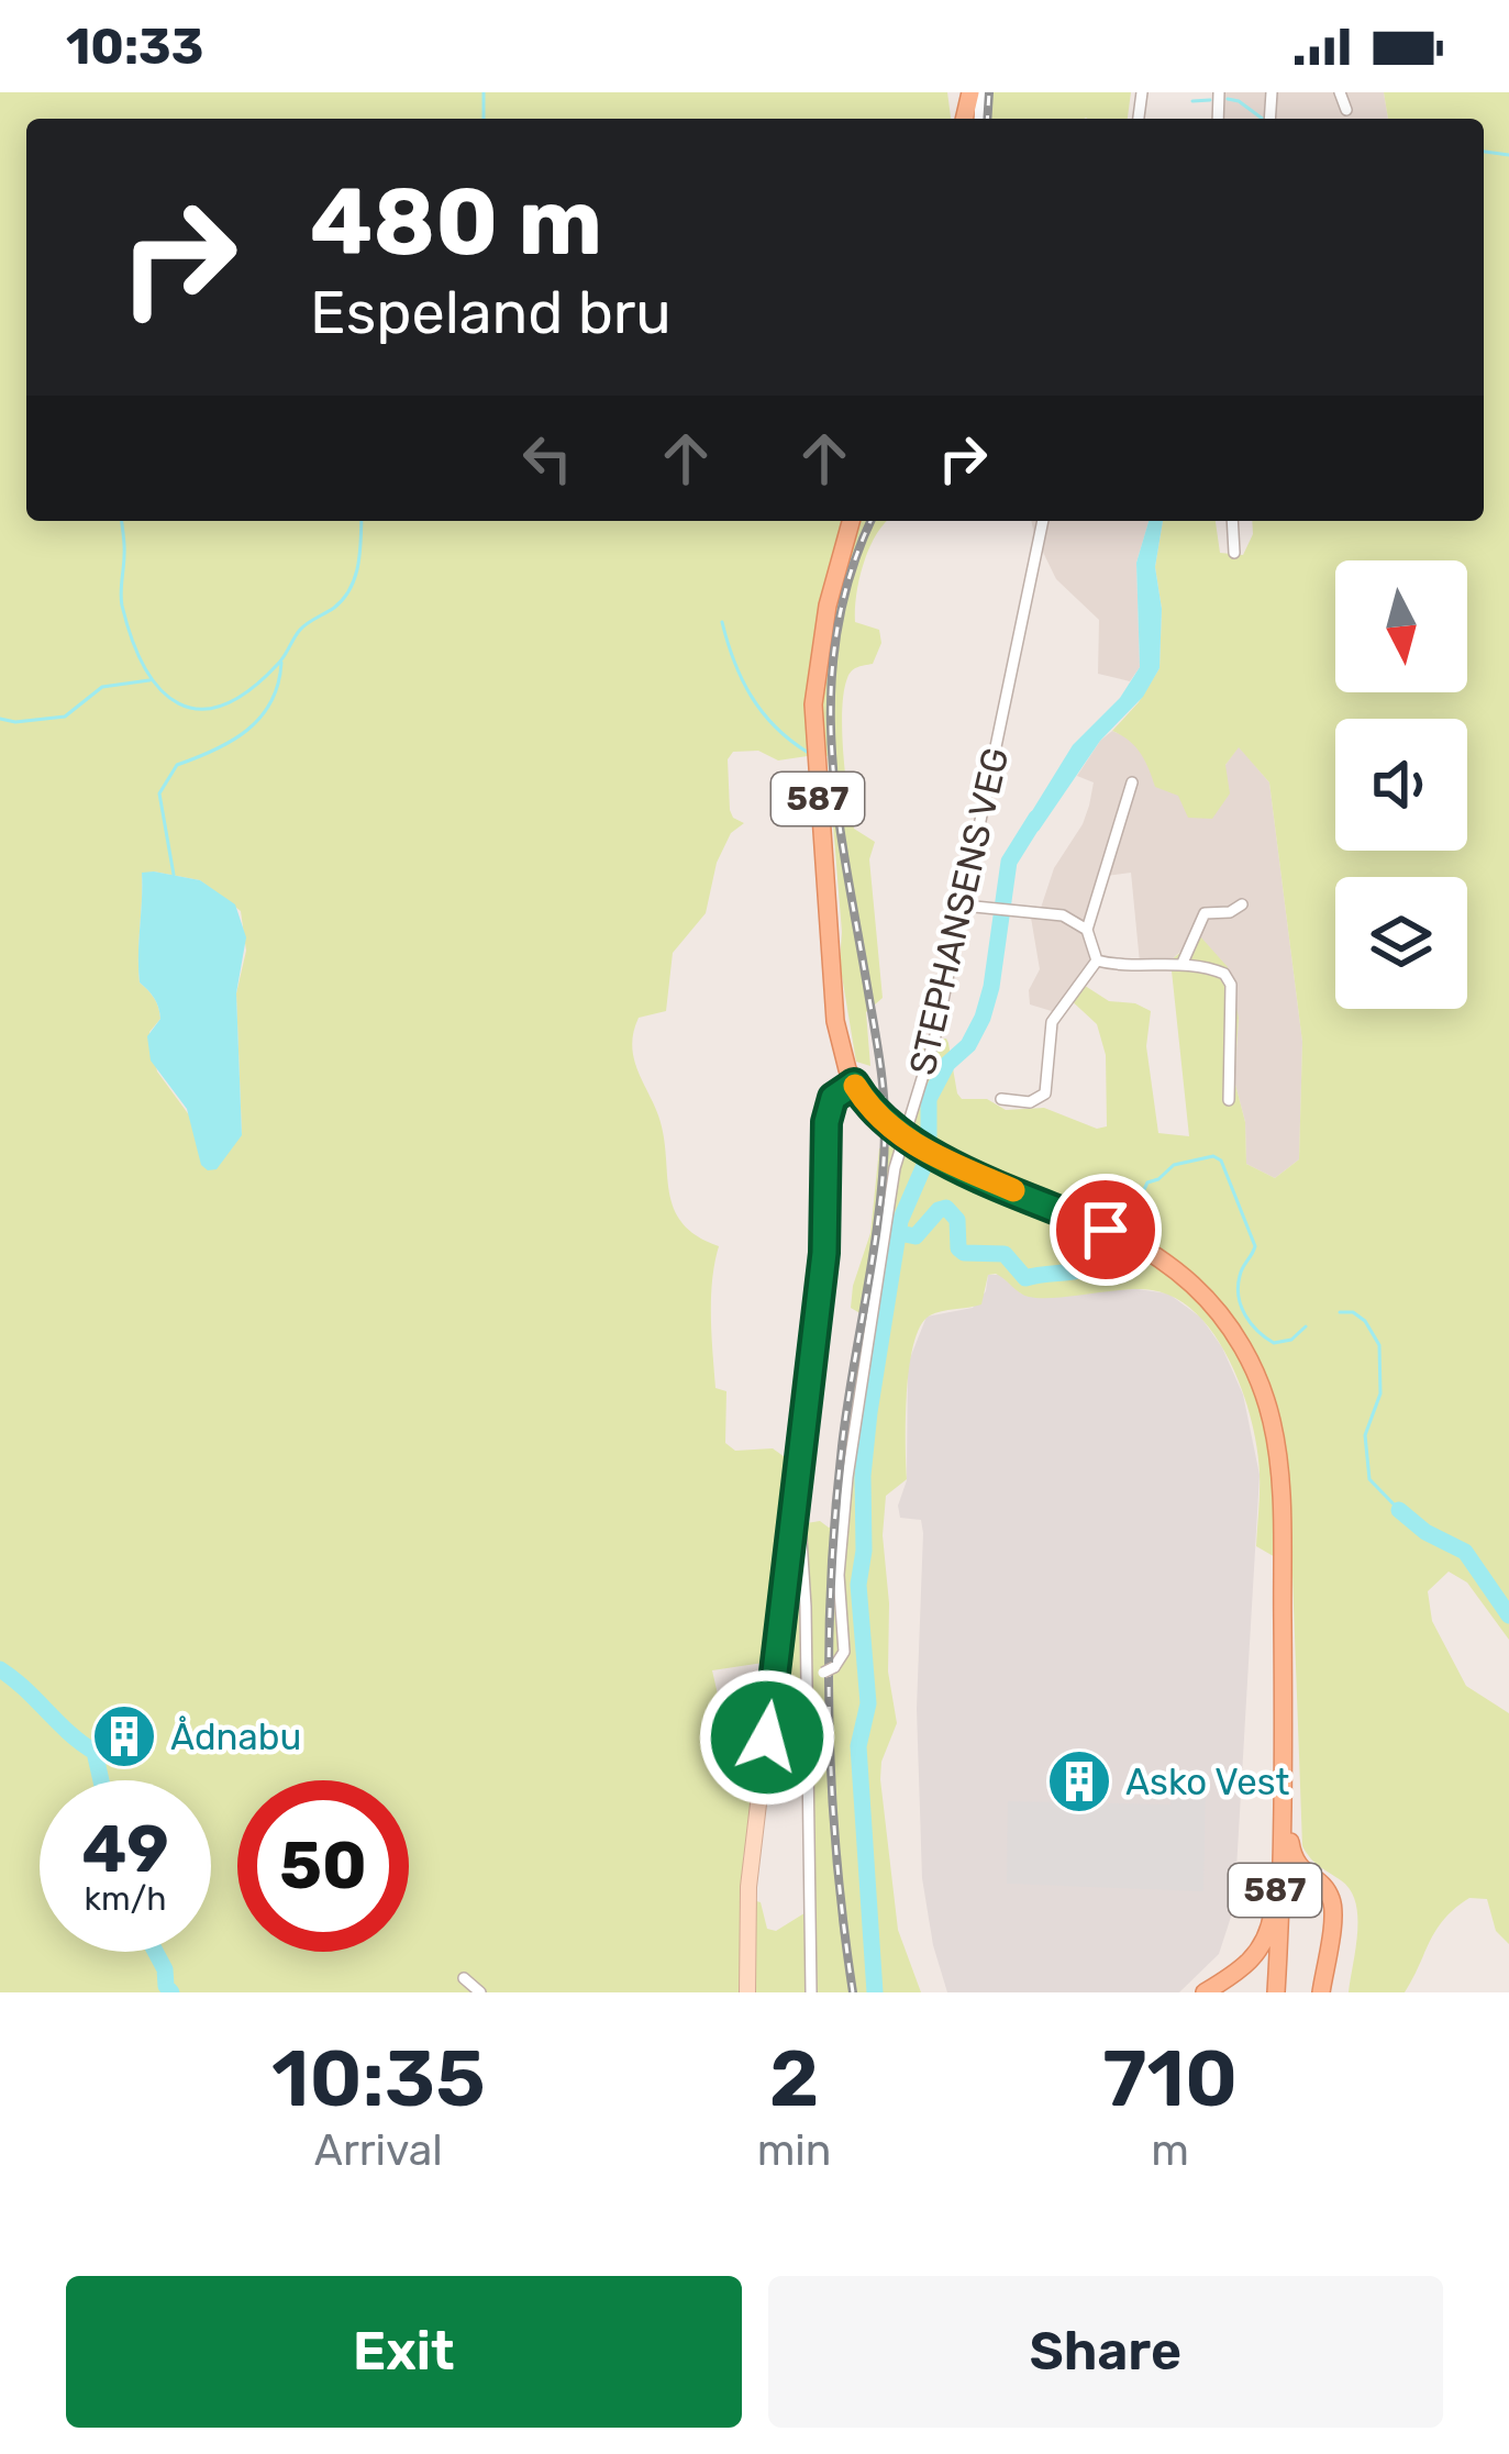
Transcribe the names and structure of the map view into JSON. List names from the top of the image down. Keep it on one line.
{"streets":{"main road":["587"],"street":["STEPHANSENS VEG"]},"places":{"building":["Ådnabu","Asko Vest"]},"north":"bottom","page":{"status":"10:33","turn":["480 m","Espeland bru"],"speed":"49 km/h","limit":"50","eta":["10:35","Arrival","2","min","710","m"],"buttons":["Exit","Share"]}}
